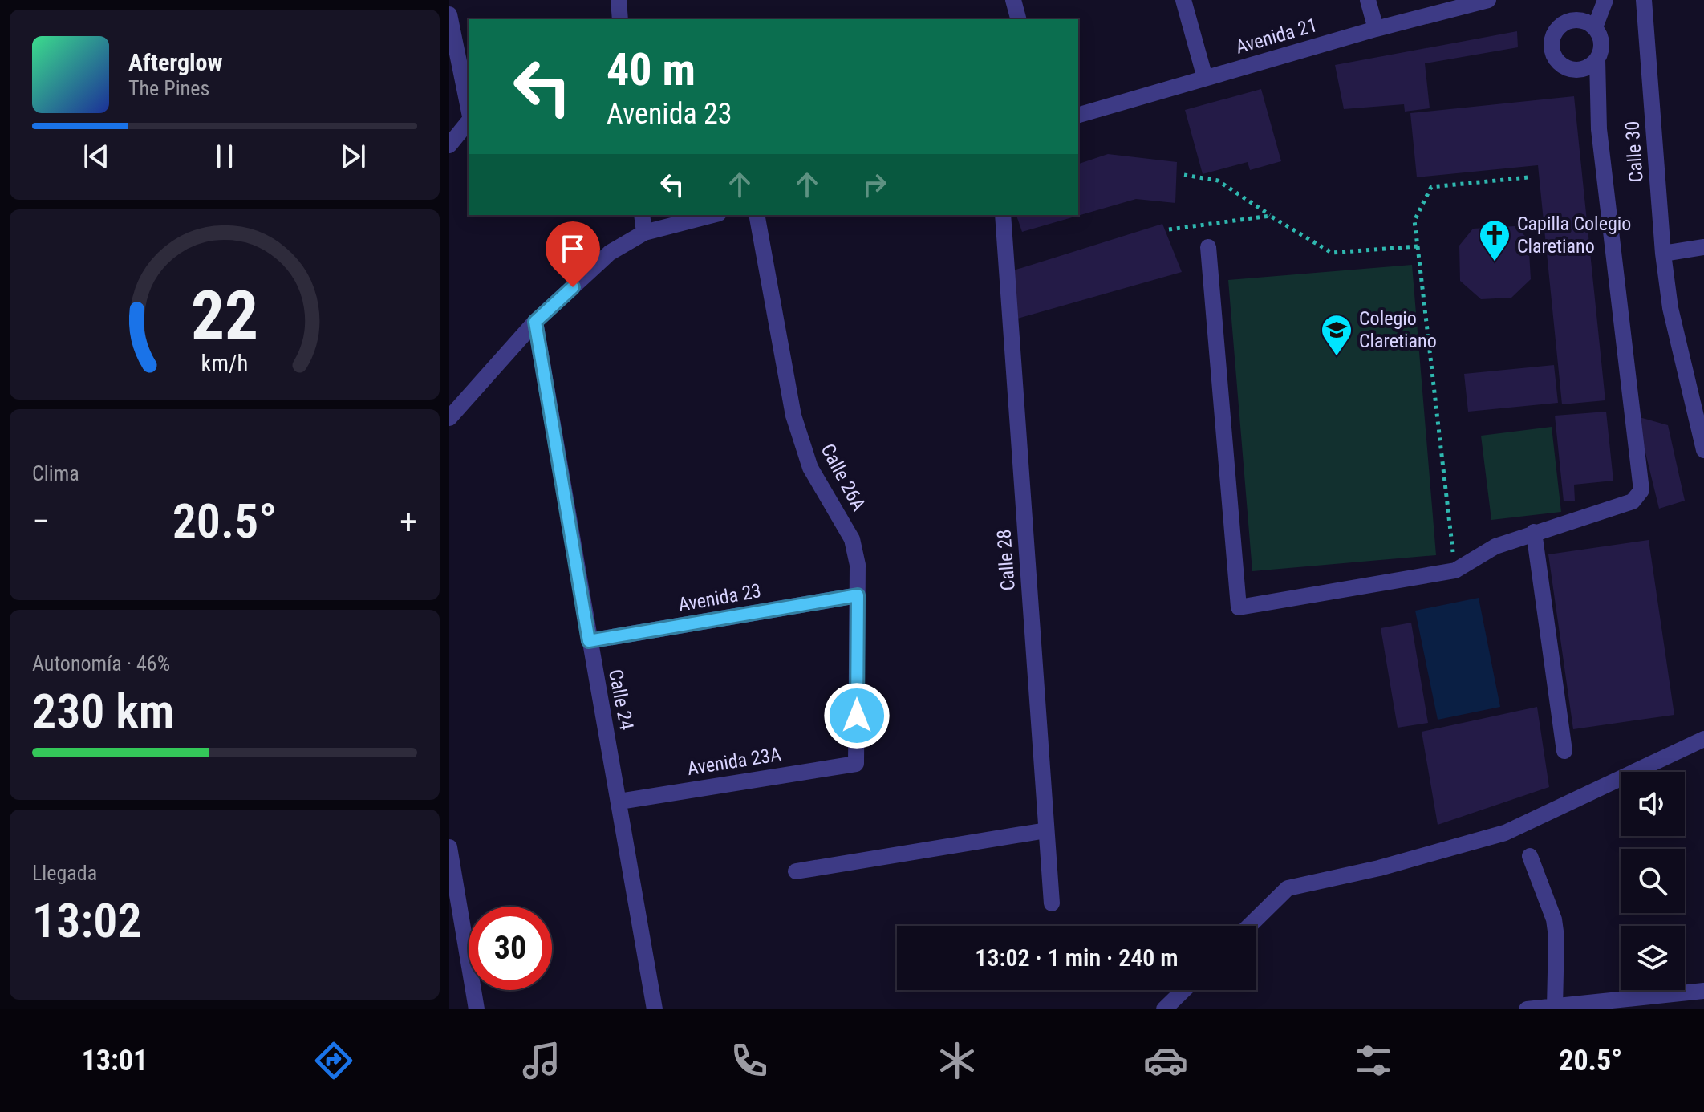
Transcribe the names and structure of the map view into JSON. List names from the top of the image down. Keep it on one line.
{"streets":{"street":["Avenida 21","Calle 30","Calle 26A","Calle 28","Avenida 23","Calle 24","Avenida 23A"]},"crossings":[["Calle 26A","Avenida 23"],["Calle 26A","Avenida 23A"],["Avenida 23","Calle 24"],["Calle 24","Avenida 23A"]],"places":{"church":["Capilla Colegio Claretiano"],"school or university":["Colegio Claretiano"]},"page":{"turn":["40 m","Avenida 23"],"song":["Afterglow","The Pines"],"tile":["Clima",["Autonomía · 46%","230 km"],["Llegada","13:02"]],"heat":["−","20.5°","+"],"limit":"30","trip":"13:02 · 1 min · 240 m","tabs":["13:01","20.5°"],"gauge":["22","km/h"]}}
